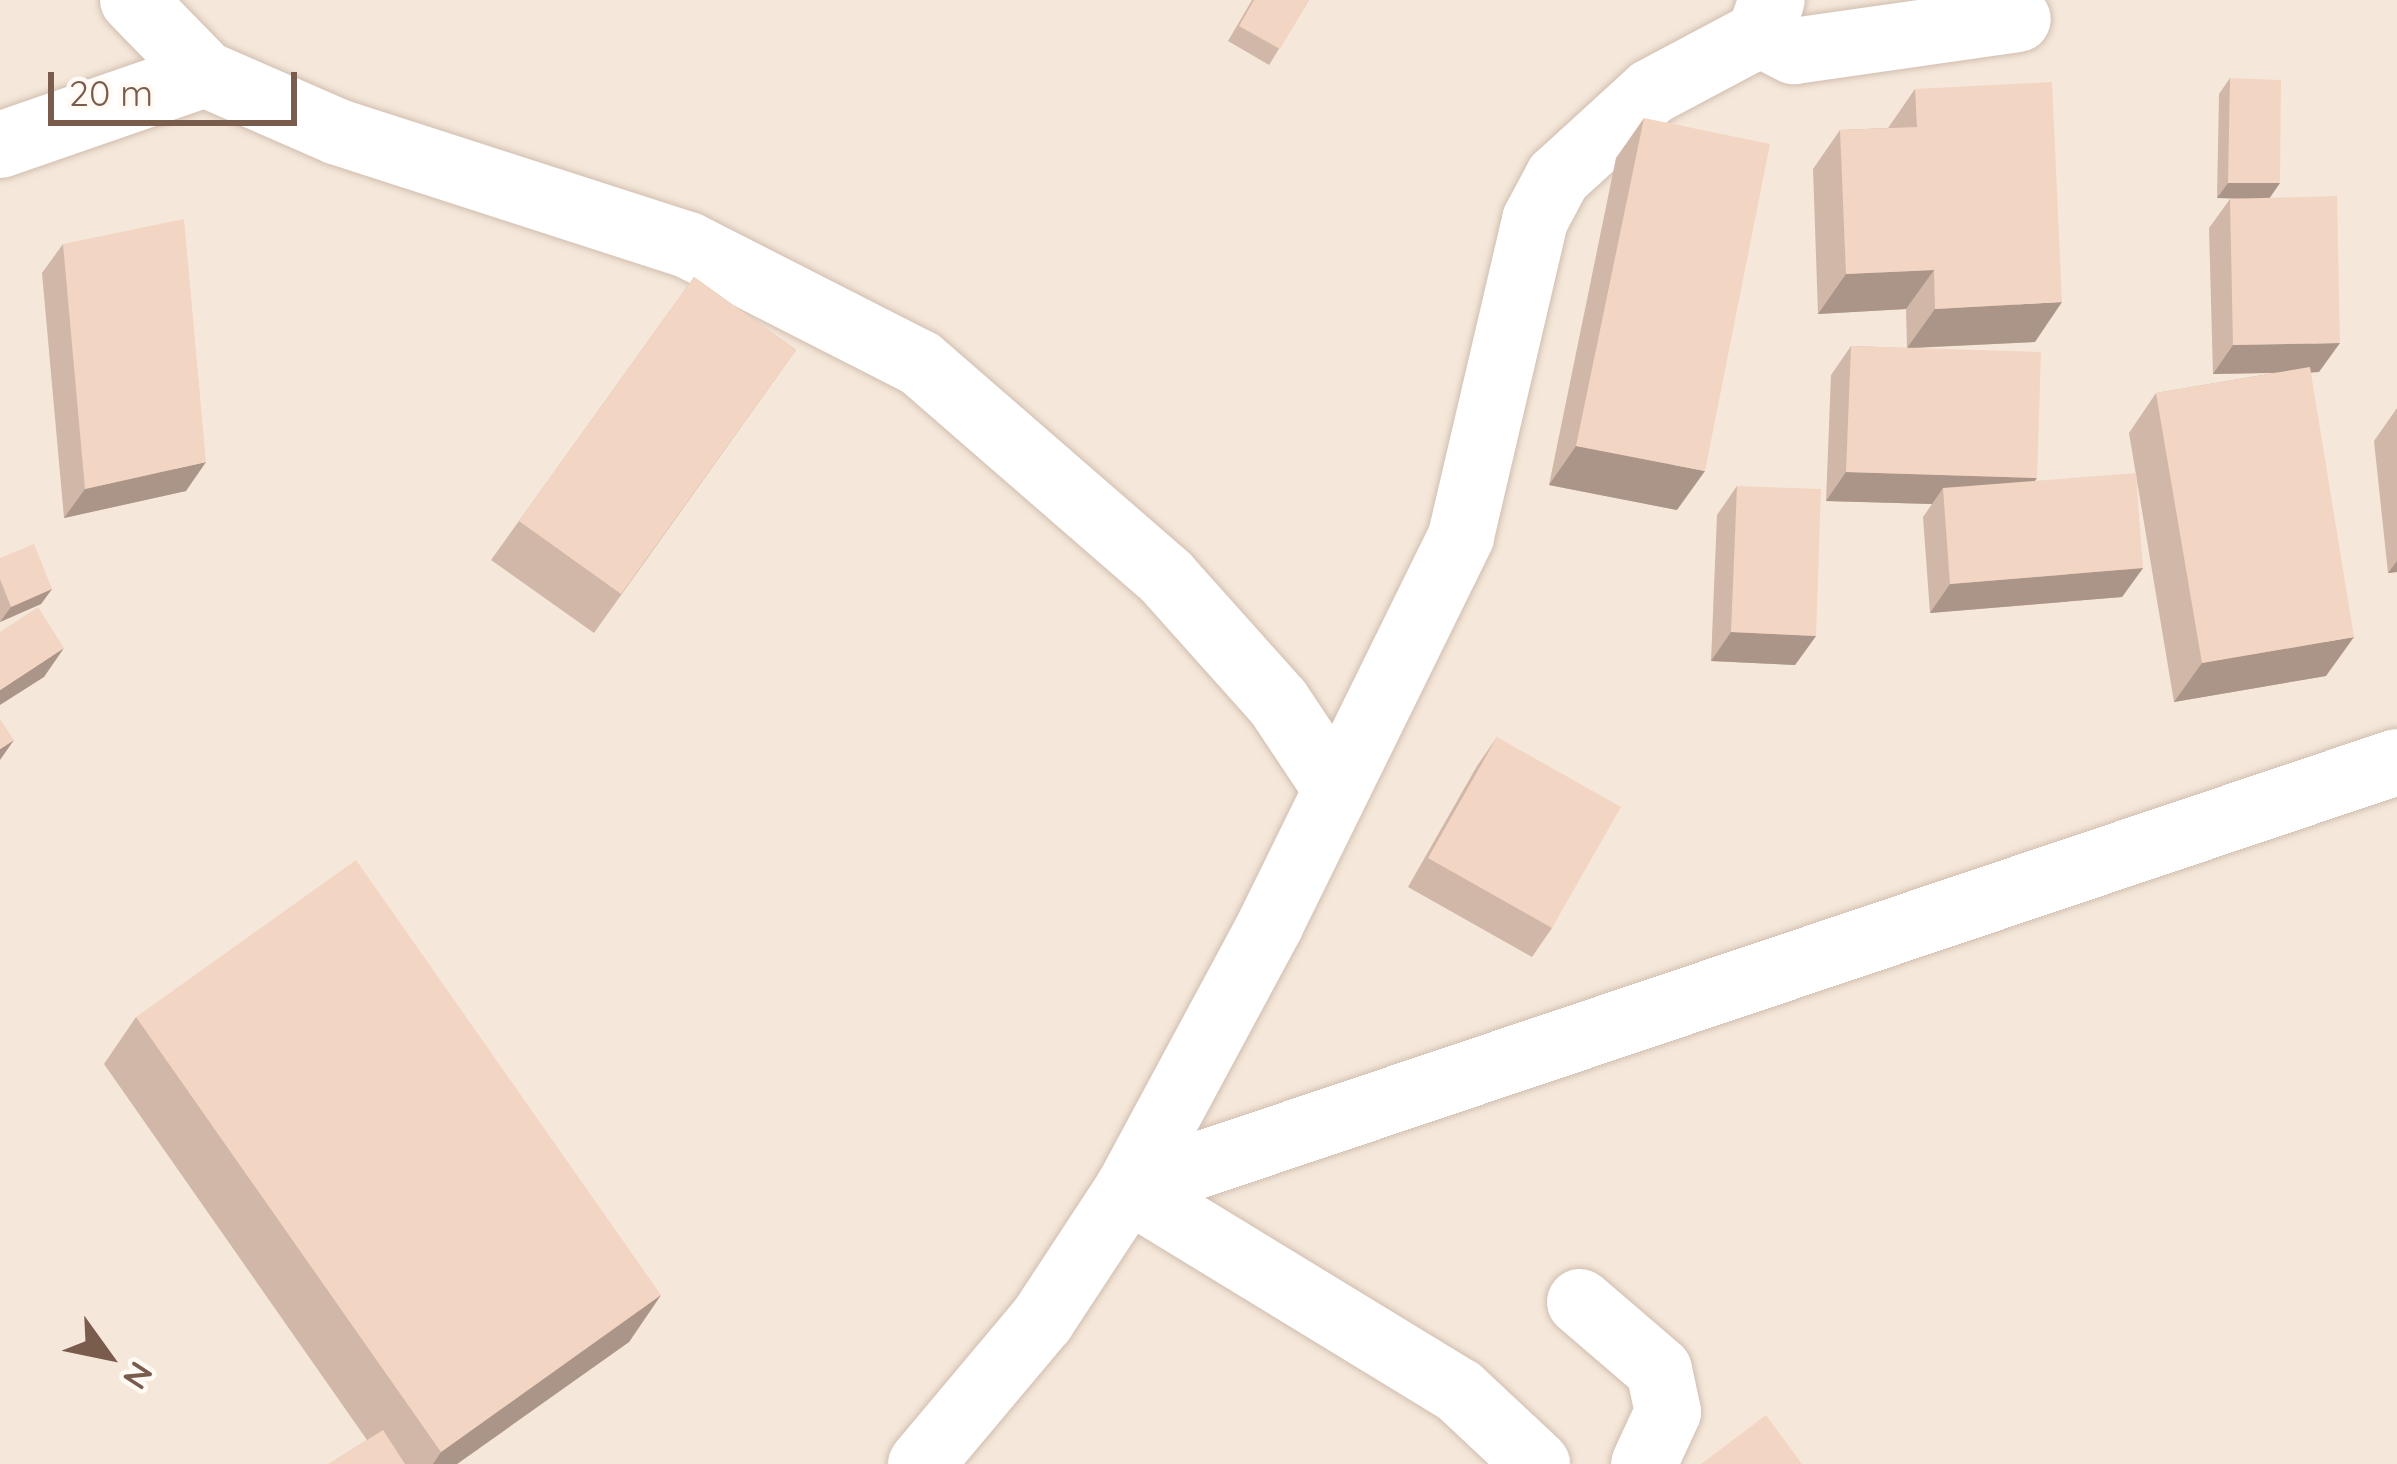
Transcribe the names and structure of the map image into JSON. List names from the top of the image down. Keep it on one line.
{"scale_bar":"20 m","north":"bottom right"}
